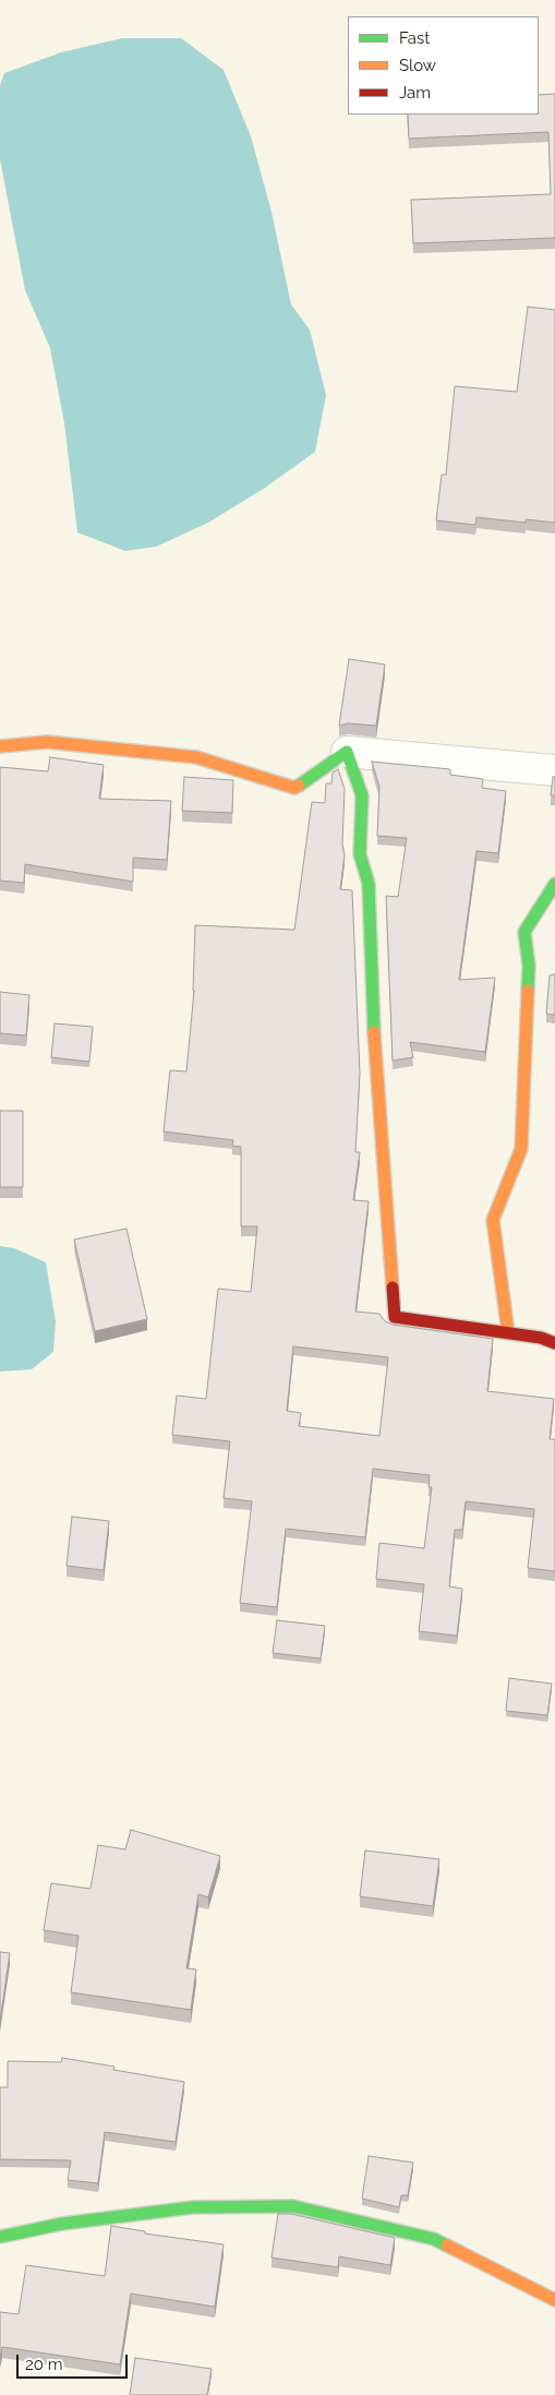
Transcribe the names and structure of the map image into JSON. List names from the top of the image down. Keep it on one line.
{"legend":["Fast","Slow","Jam"],"scale_bar":"20 m"}
